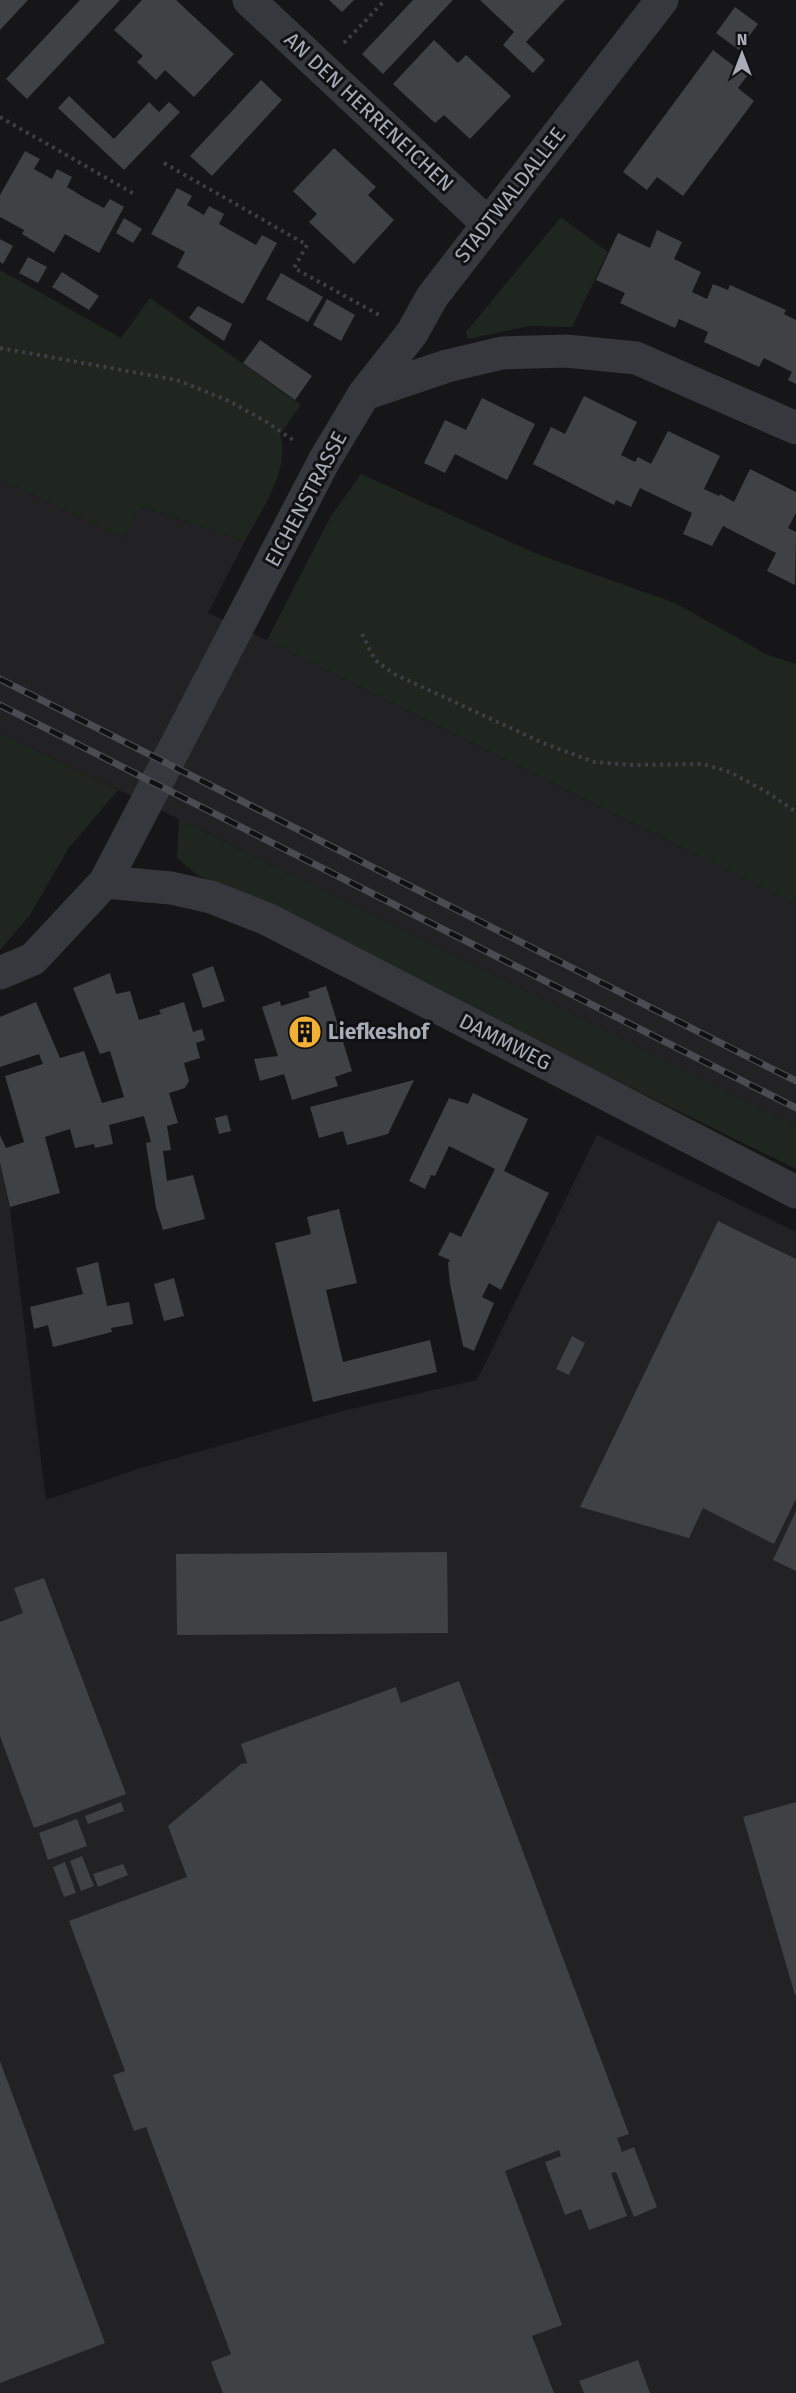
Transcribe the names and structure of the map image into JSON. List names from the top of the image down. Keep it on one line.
{"streets":{"street":["AN DEN HERRENEICHEN","STADTWALDALLEE","EICHENSTRASSE","DAMMWEG"]},"crossings":[["AN DEN HERRENEICHEN","STADTWALDALLEE"],["STADTWALDALLEE","EICHENSTRASSE"],["EICHENSTRASSE","DAMMWEG"]],"places":{"building":["Liefkeshof"]},"north":"top"}
